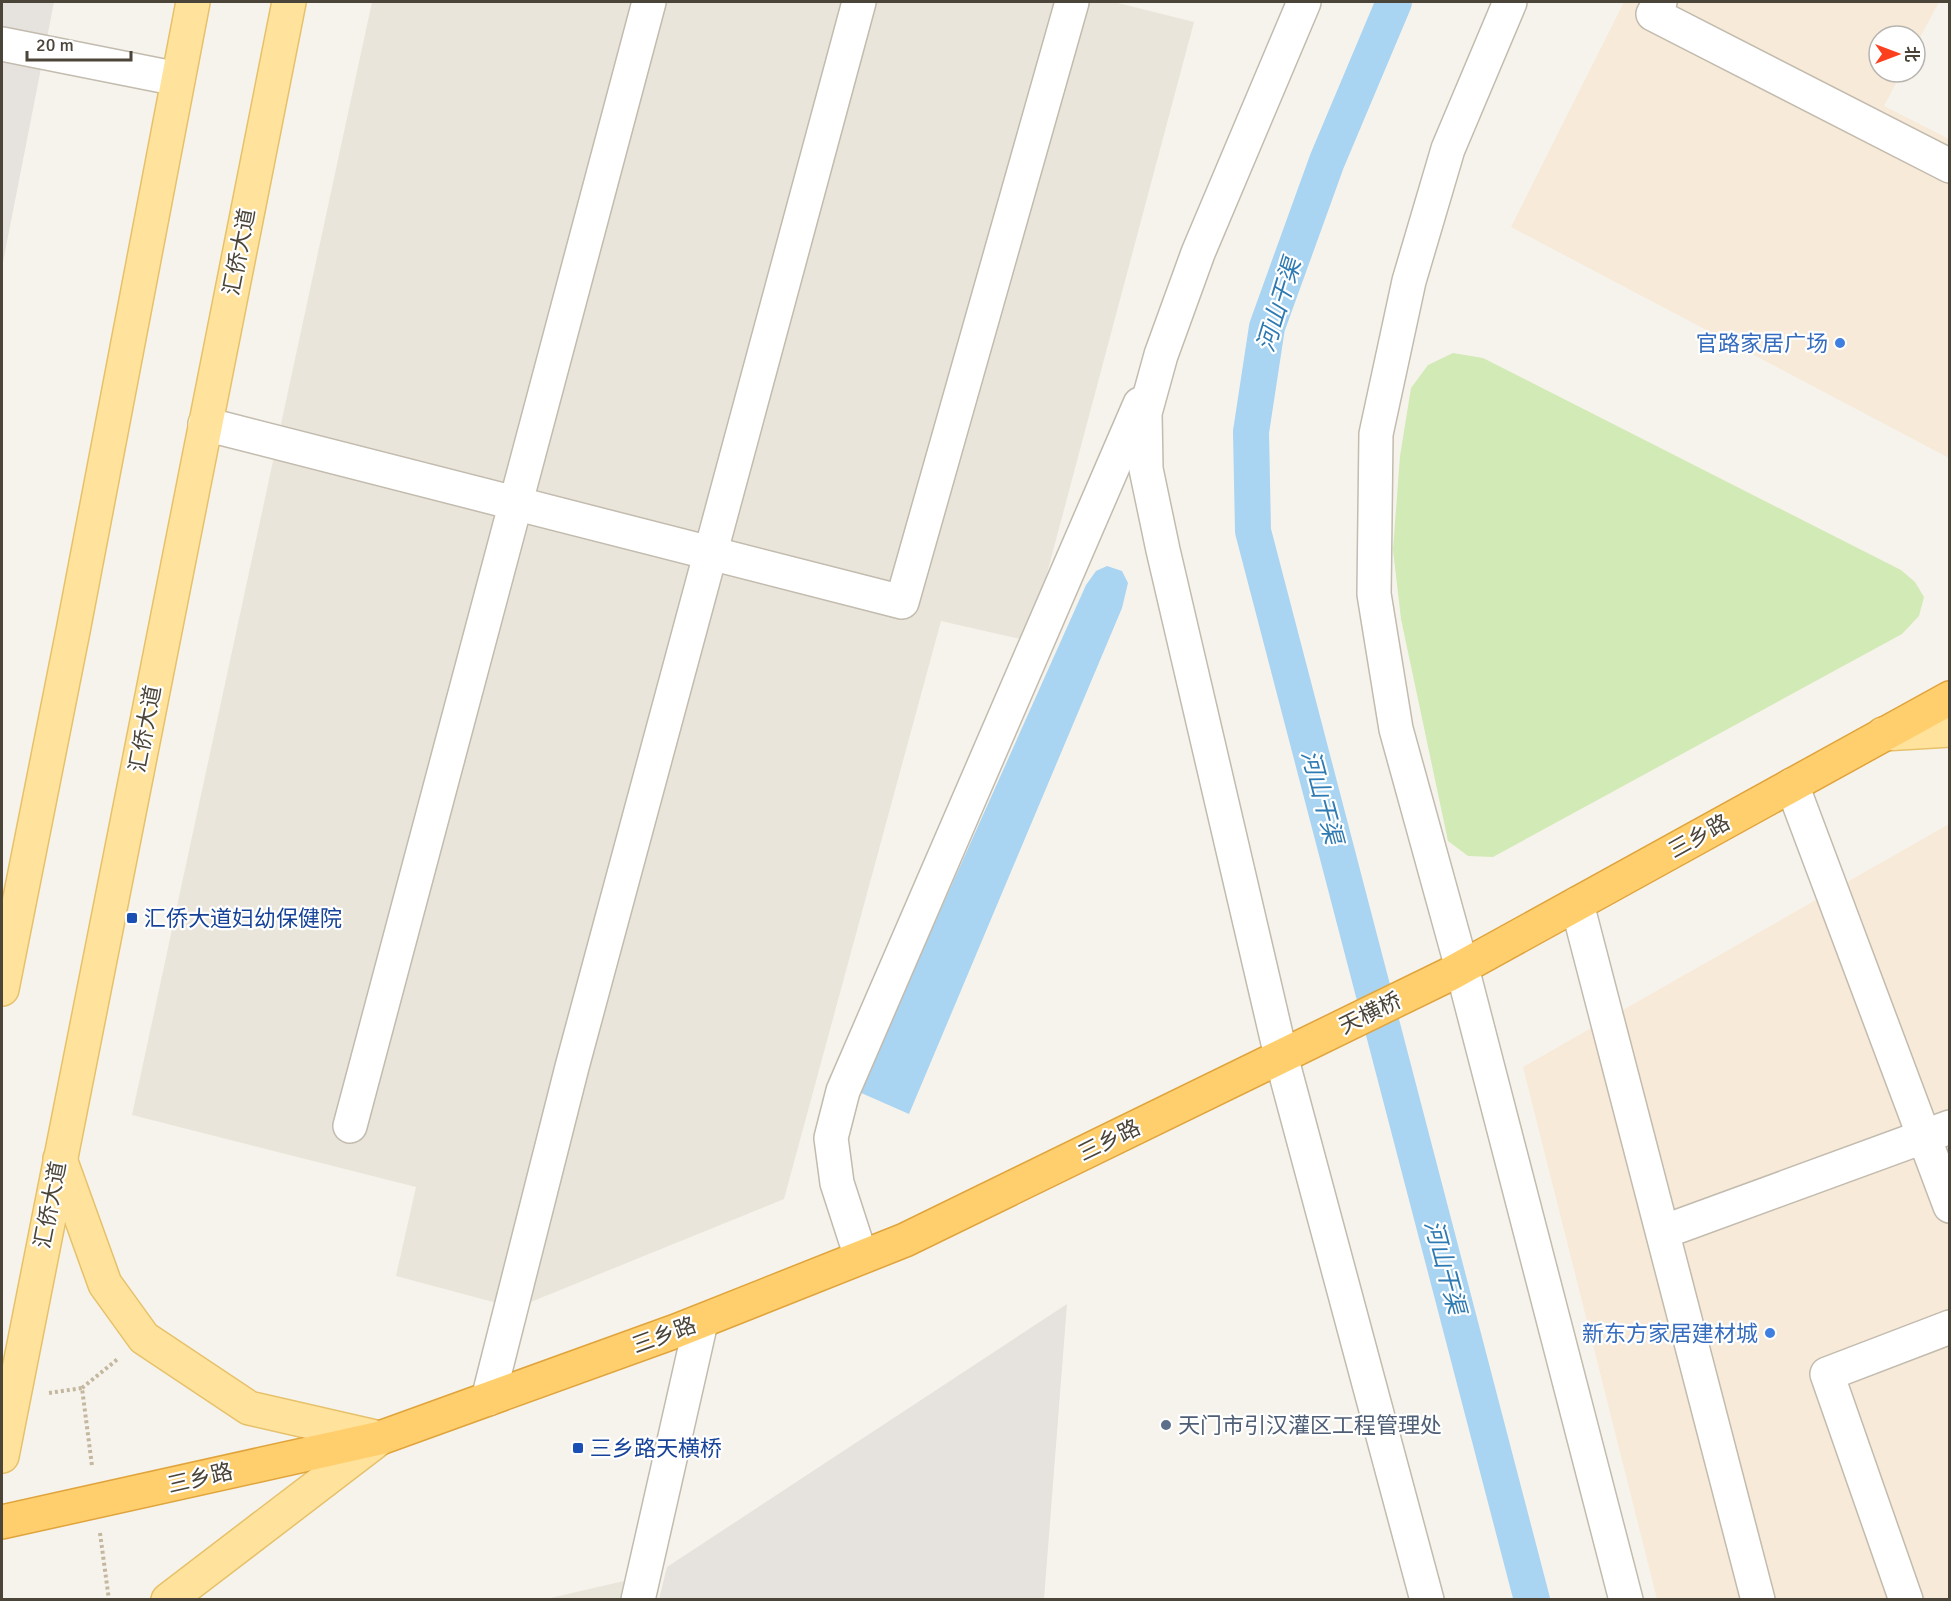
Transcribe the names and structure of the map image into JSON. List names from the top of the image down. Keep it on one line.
{"streets":{"highway":["三乡路","天横桥"],"main road":["汇侨大道"]},"crossings":[["三乡路","天横桥"]],"water":["河山干渠"],"places":{"other":["官路家居广场","新东方家居建材城","天门市引汉灌区工程管理处"],"transit":["汇侨大道妇幼保健院","三乡路天横桥"]},"scale_bar":"20 m","north":"right"}
